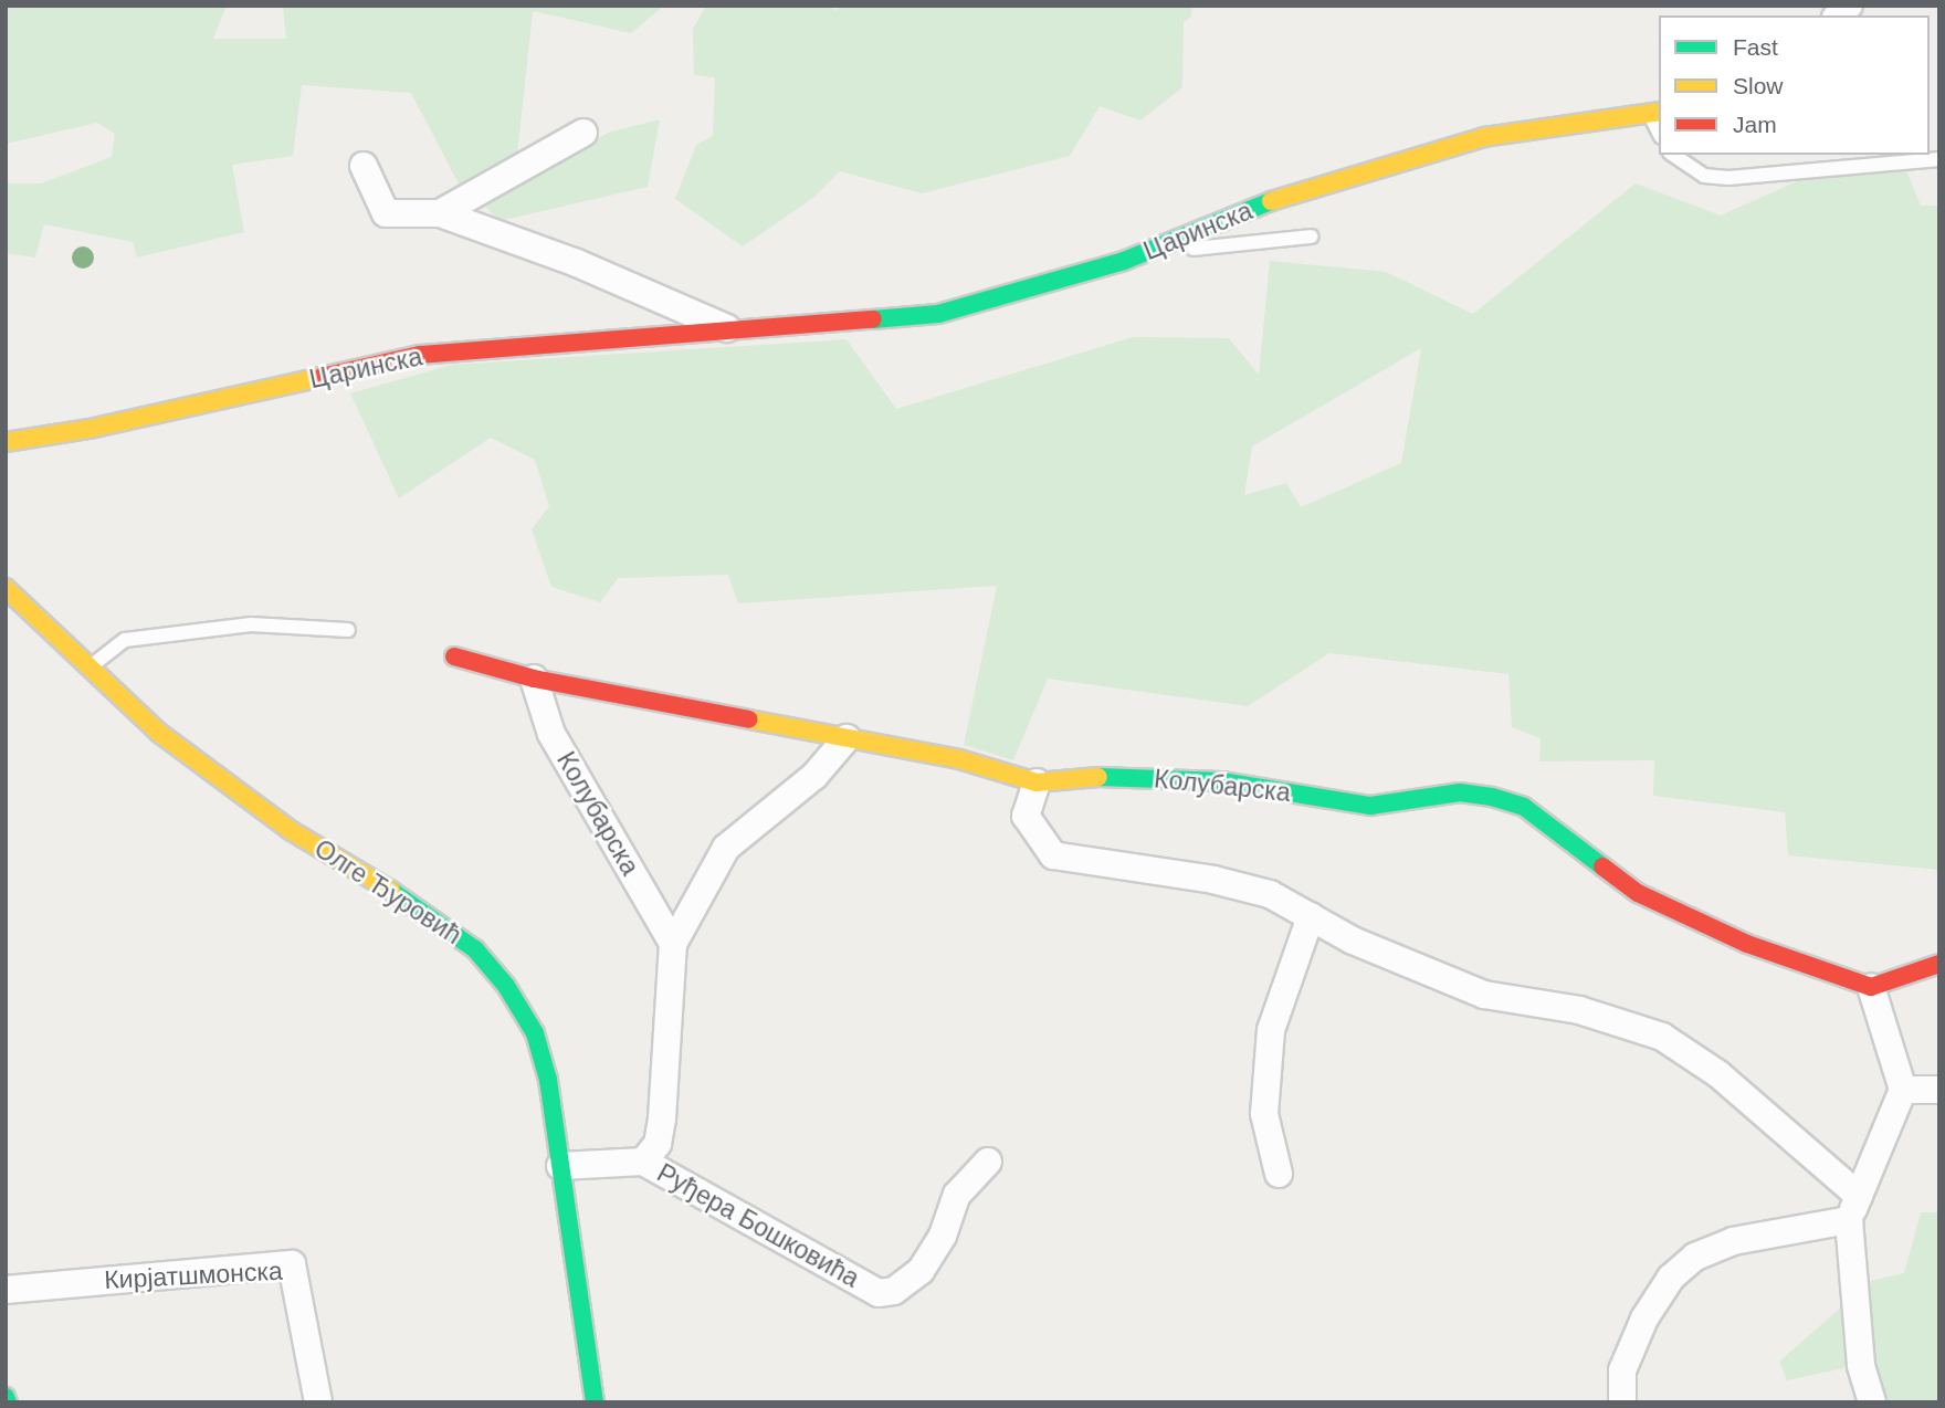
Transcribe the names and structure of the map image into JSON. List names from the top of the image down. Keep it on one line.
{"streets":{"street":["Царинска","Колубарска","Олге Ђуровић","Руђера Бошковића","Кирјатшмонска"]},"crossings":[["Колубарска","Руђера Бошковића"],["Олге Ђуровић","Руђера Бошковића"]],"legend":["Fast","Slow","Jam"]}
